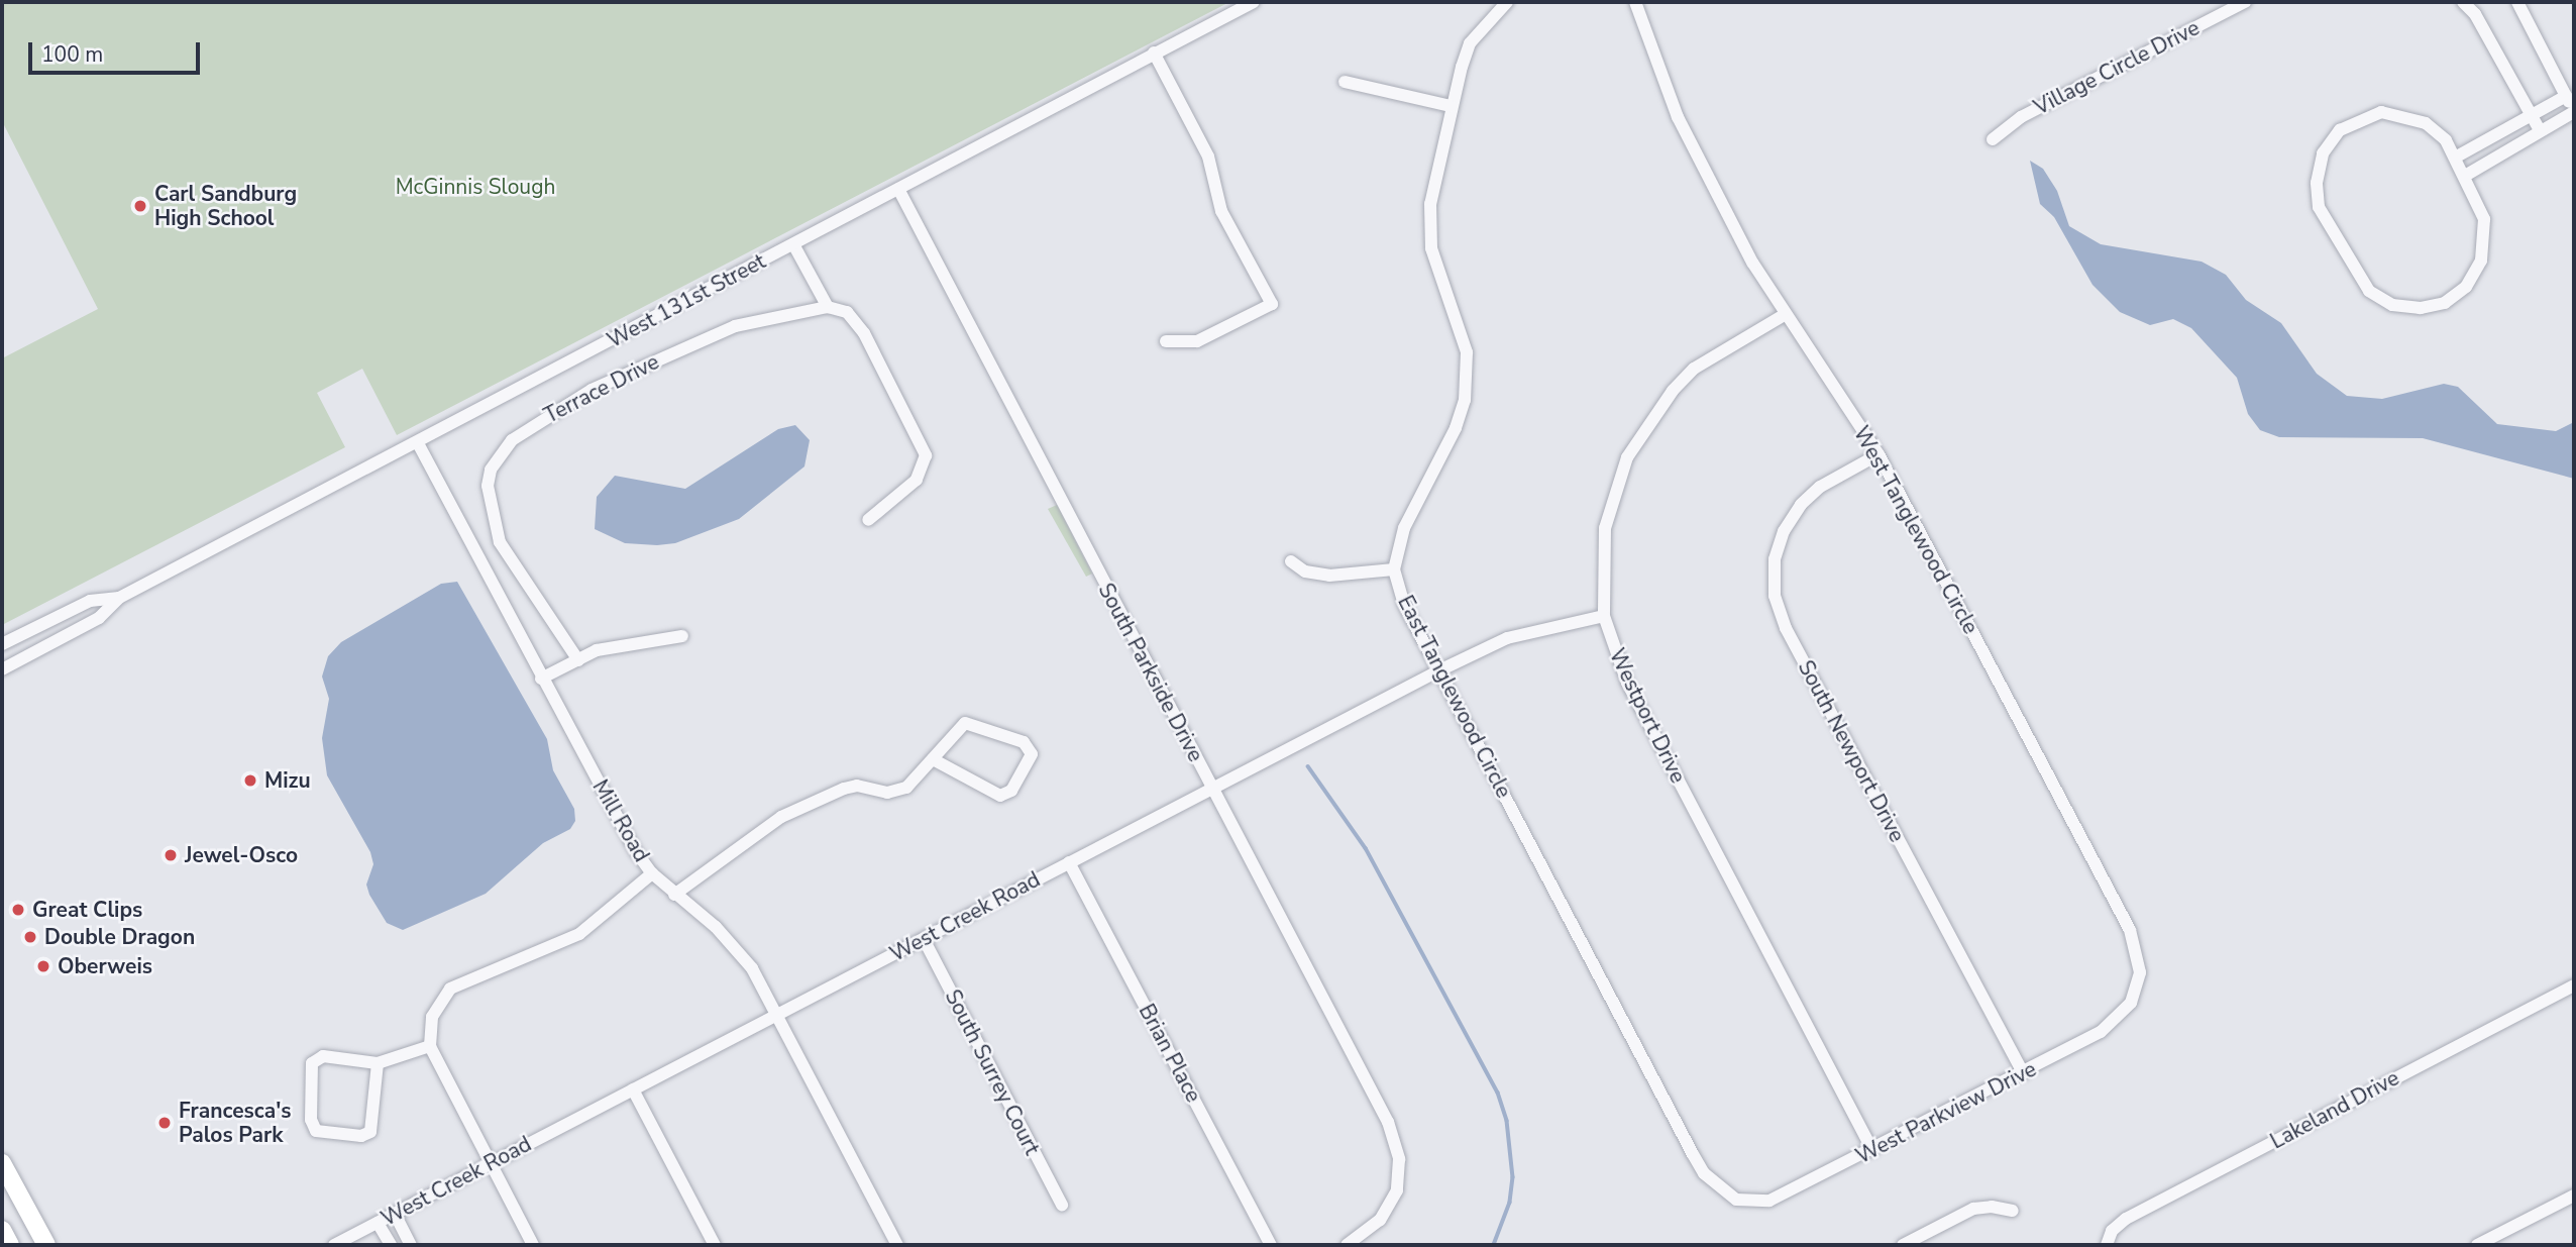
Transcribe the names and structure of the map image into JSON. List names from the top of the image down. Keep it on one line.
{"streets":{"street":["Village Circle Drive","West 131st Street","Terrace Drive","West Tanglewood Circle","South Parkside Drive","East Tanglewood Circle","Westport Drive","South Newport Drive","Mill Road","West Creek Road","Brian Place","South Surrey Court","Lakeland Drive","West Parkview Drive"]},"crossings":[["West 131st Street","South Parkside Drive"],["West 131st Street","Mill Road"],["West Tanglewood Circle","Westport Drive"],["West Tanglewood Circle","South Newport Drive"],["West Tanglewood Circle","West Parkview Drive"],["South Parkside Drive","West Creek Road"],["East Tanglewood Circle","West Creek Road"],["East Tanglewood Circle","West Parkview Drive"],["Westport Drive","West Creek Road"],["Westport Drive","West Parkview Drive"],["South Newport Drive","West Parkview Drive"],["Mill Road","West Creek Road"],["West Creek Road","Brian Place"],["West Creek Road","South Surrey Court"]],"parks":["McGinnis Slough"],"places":["Carl Sandburg High School","Mizu","Jewel-Osco","Great Clips","Double Dragon","Oberweis","Francesca's Palos Park"],"scale_bar":"100 m"}
